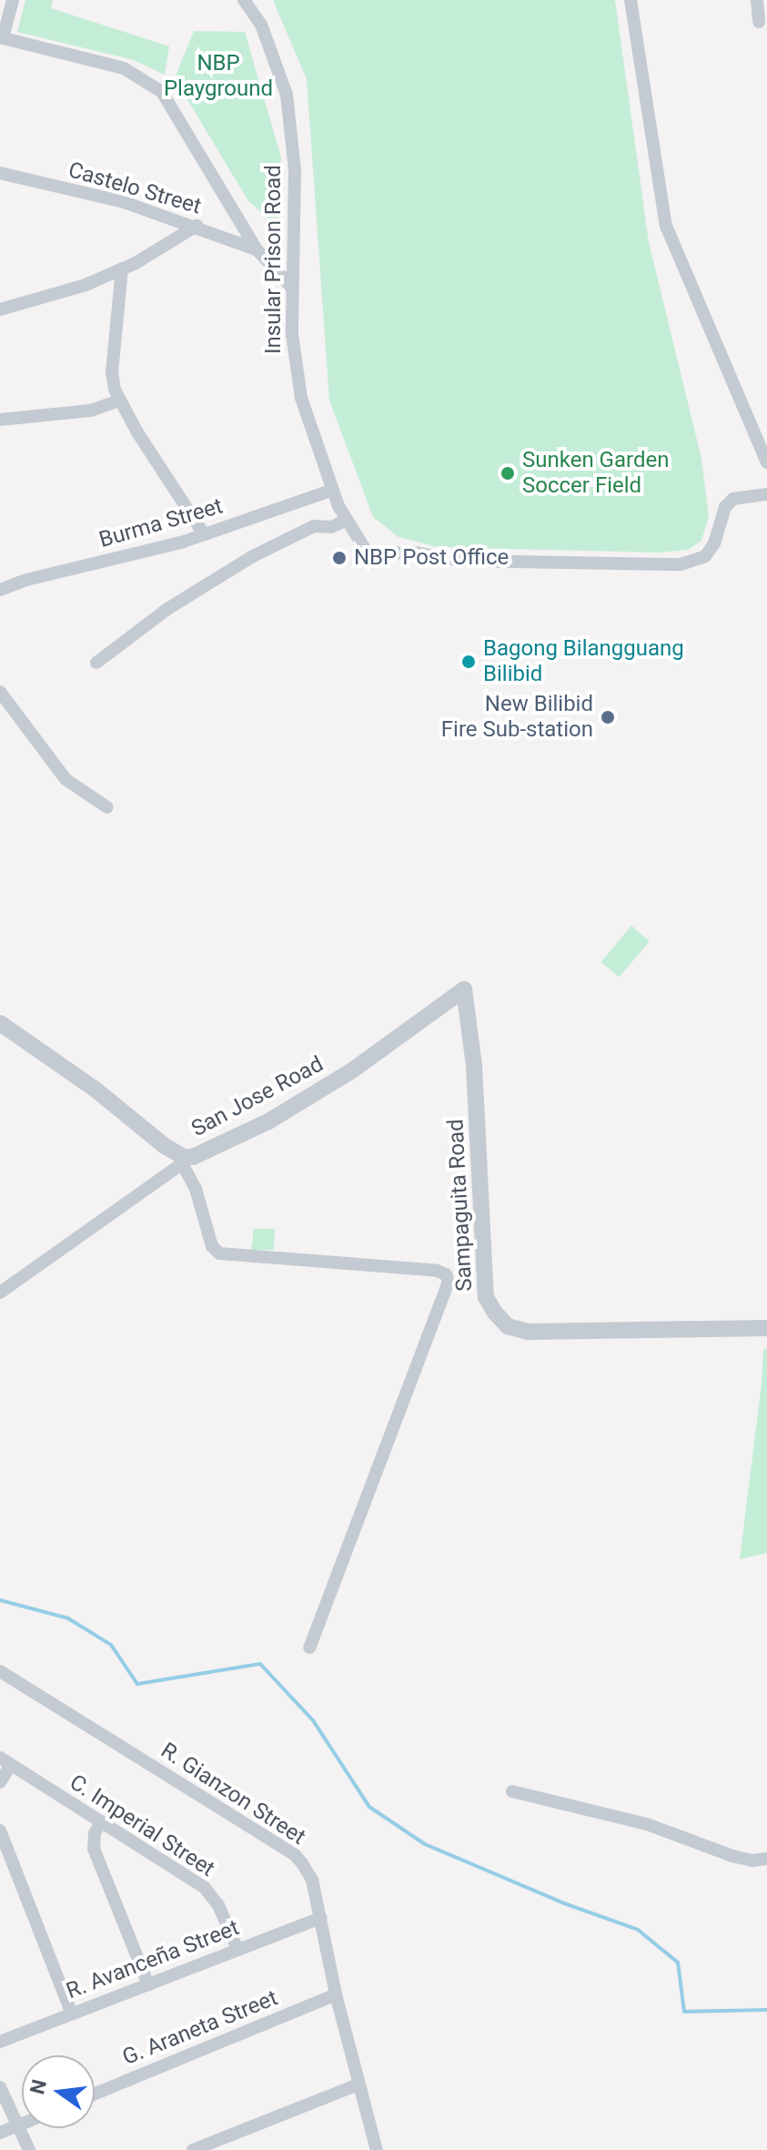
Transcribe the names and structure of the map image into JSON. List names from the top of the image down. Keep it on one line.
{"streets":{"street":["Castelo Street","Insular Prison Road","Burma Street","San Jose Road","Sampaguita Road","R. Gianzon Street","C. Imperial Street","R. Avanceña Street","G. Araneta Street"]},"crossings":[["Insular Prison Road","Burma Street"],["San Jose Road","Sampaguita Road"],["R. Gianzon Street","R. Avanceña Street"],["R. Gianzon Street","G. Araneta Street"],["C. Imperial Street","R. Avanceña Street"]],"parks":["NBP Playground"],"places":["Sunken Garden Soccer Field","NBP Post Office","Bagong Bilangguang Bilibid","New Bilibid Fire Sub-station"],"north":"left"}
